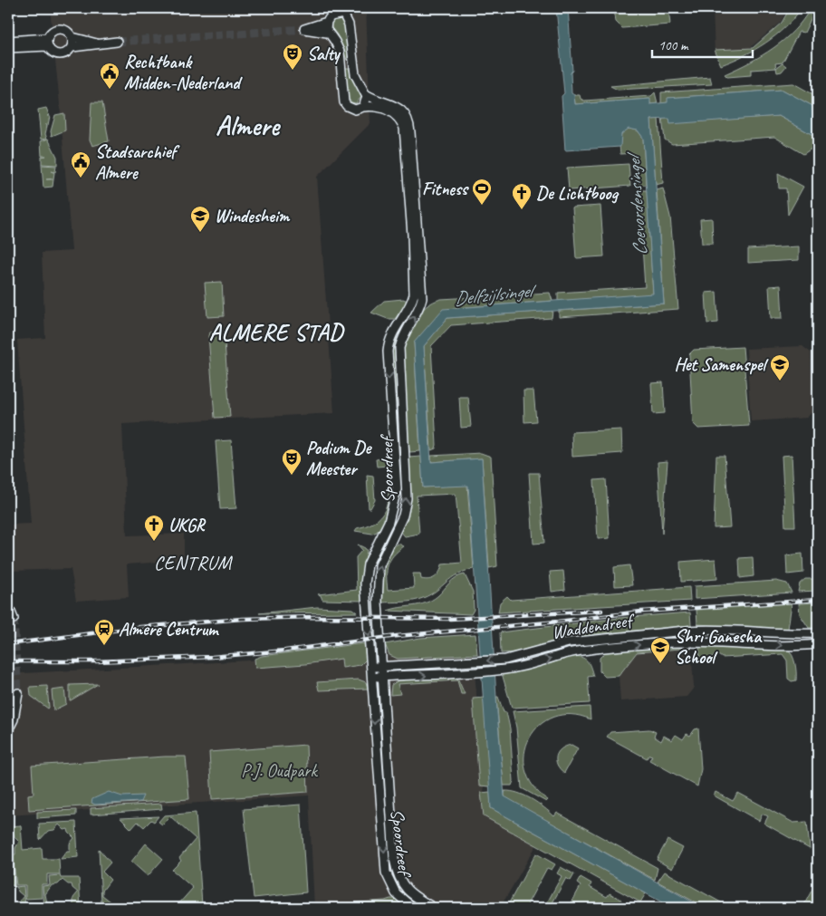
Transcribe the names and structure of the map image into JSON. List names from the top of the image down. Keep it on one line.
{"streets":{"main road":["Spoordreef","Waddendreef"]},"crossings":[["Spoordreef","Waddendreef"]],"districts":["Almere","ALMERE STAD","CENTRUM"],"water":["Coevordensingel","Delfzijlsingel"],"parks":["P.J. Oudpark"],"places":{"theatre":["Salty","Podium De Meester"],"public building":["Rechtbank Midden-Nederland","Stadsarchief Almere"],"sports":["Fitness"],"church":["De Lichtboog","UKGR"],"school or university":["Windesheim","Het Samenspel","Shri Ganesha School"],"station":["Almere Centrum"]},"scale_bar":"100 m"}
